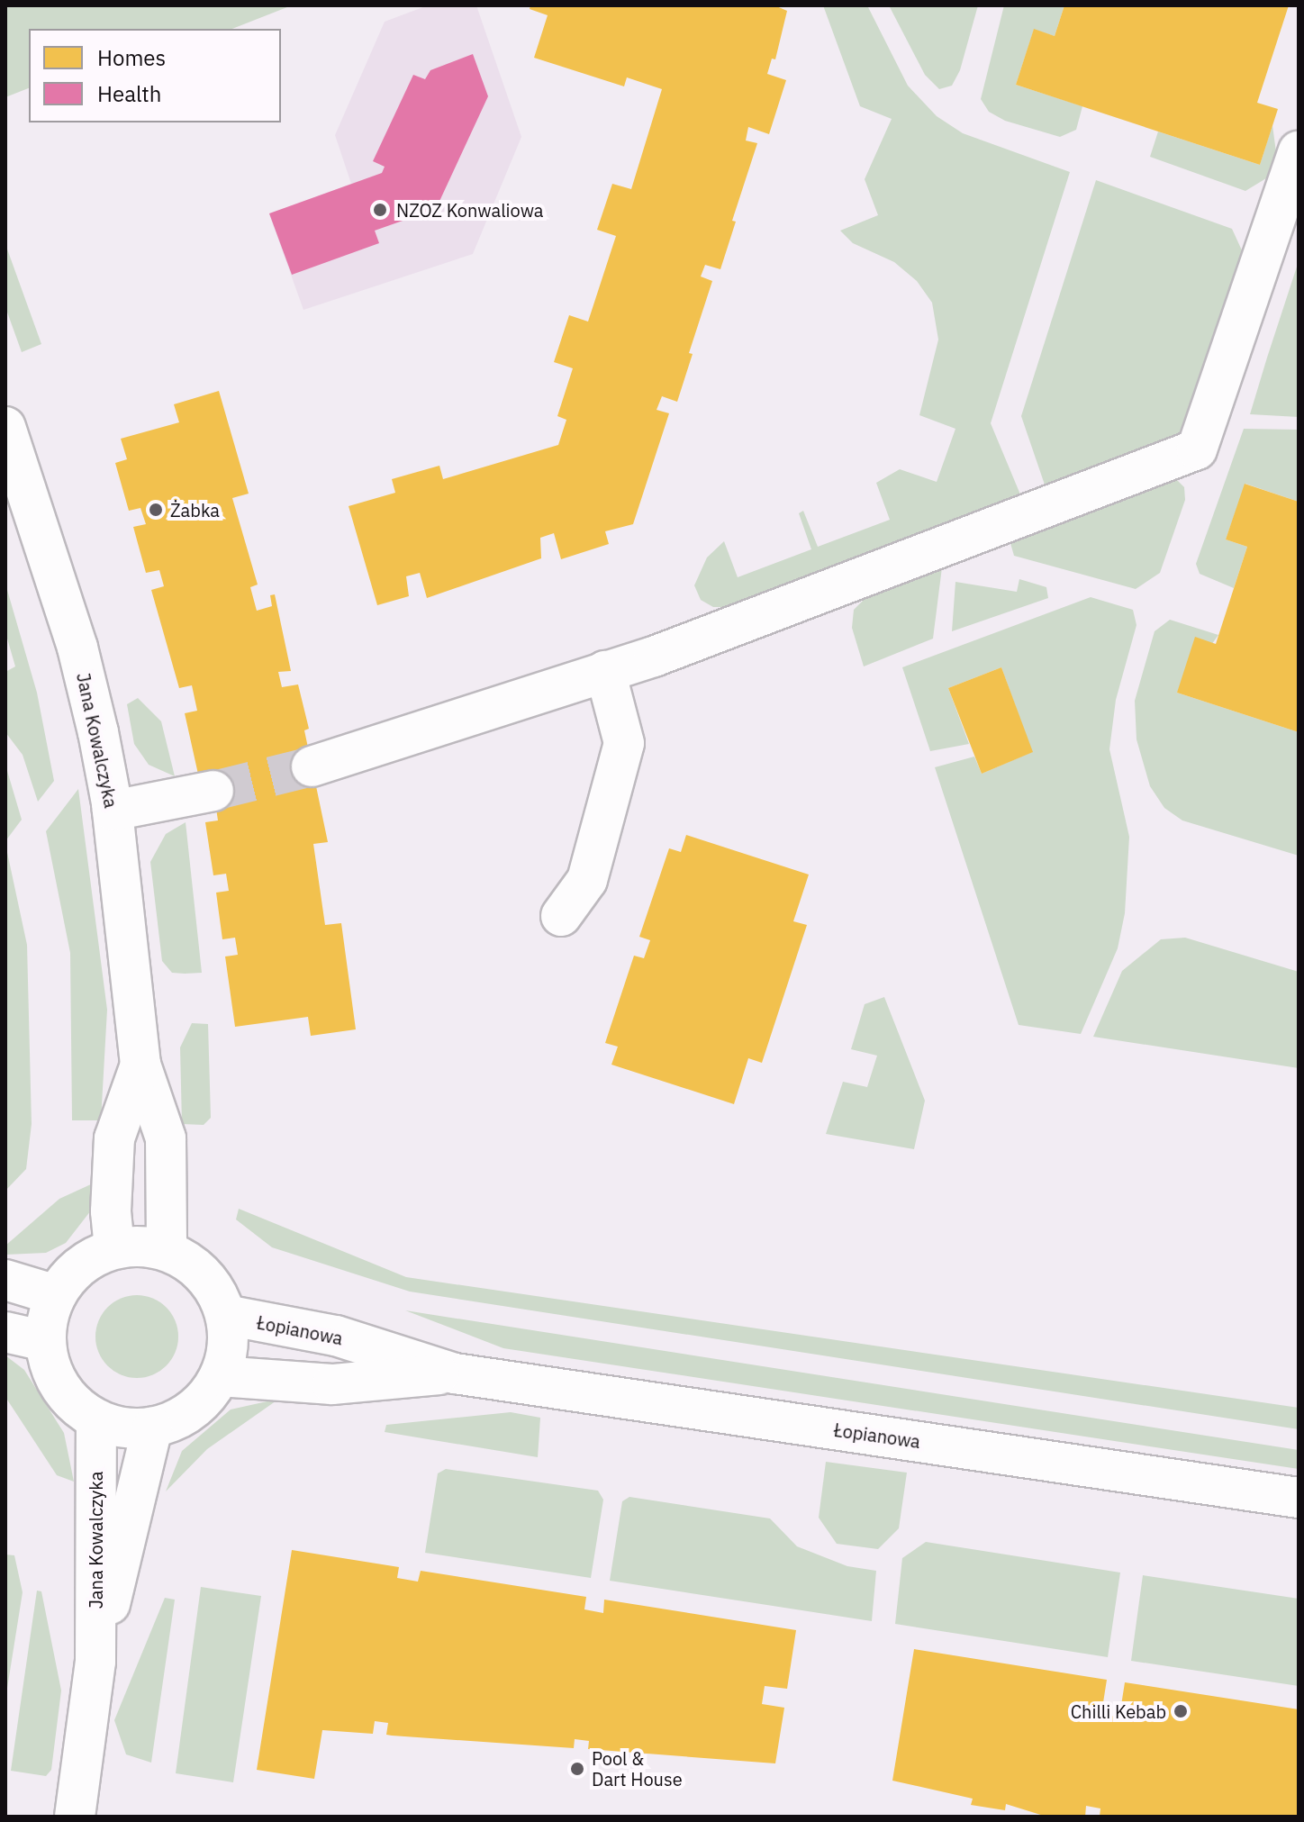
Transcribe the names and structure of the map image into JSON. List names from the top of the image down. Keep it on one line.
{"streets":{"street":["Jana Kowalczyka","Łopianowa"]},"crossings":[["Jana Kowalczyka","Łopianowa"]],"places":["NZOZ Konwaliowa","Żabka","Chilli Kebab","Pool & Dart House"],"legend":["Homes","Health"]}
